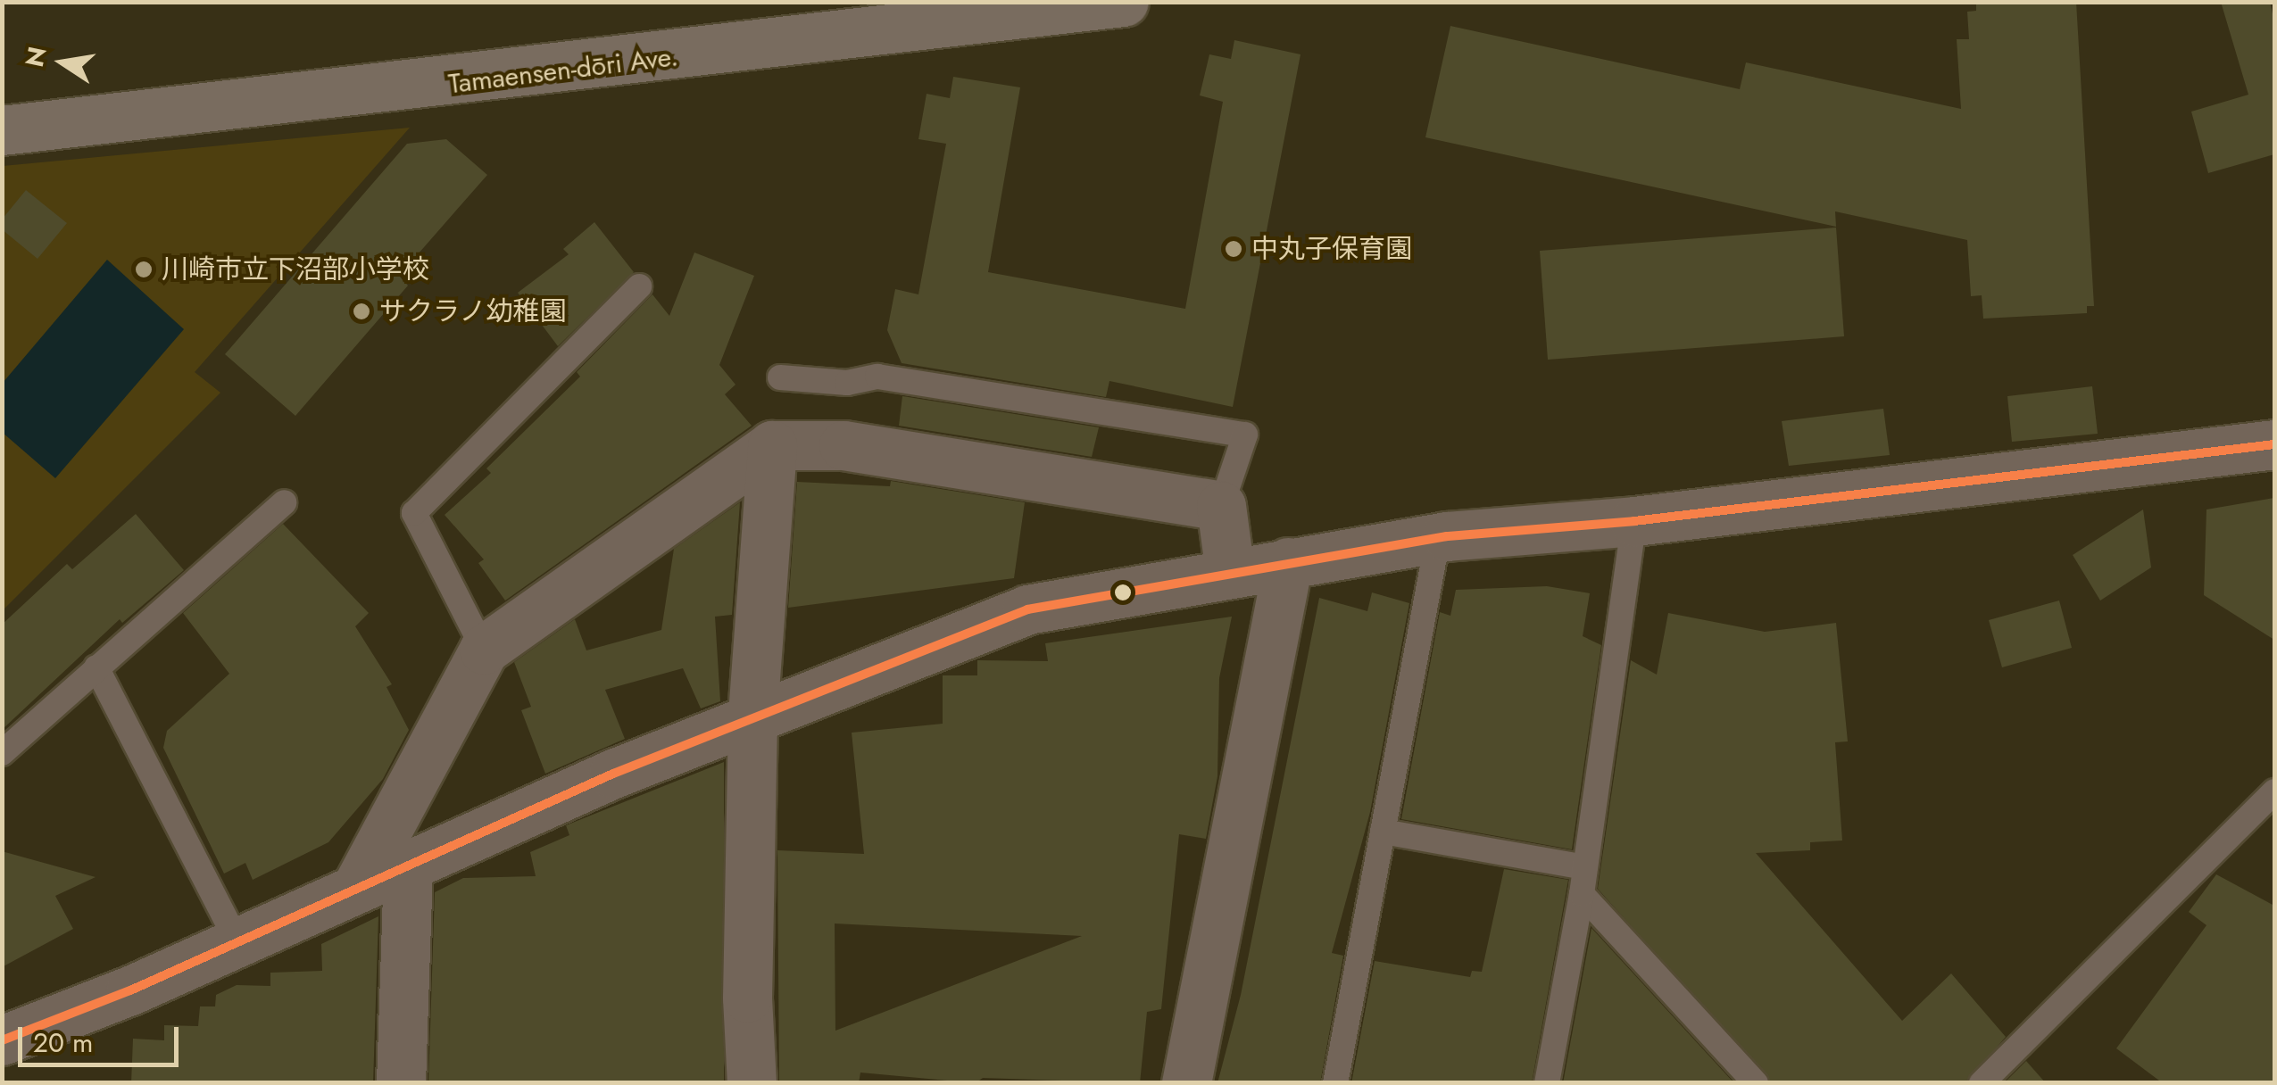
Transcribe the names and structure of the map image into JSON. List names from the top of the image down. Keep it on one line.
{"streets":{"main road":["Tamaensen-dōri Ave."]},"places":["中丸子保育園","川崎市立下沼部小学校","サクラノ幼稚園"],"scale_bar":"20 m","north":"left"}
